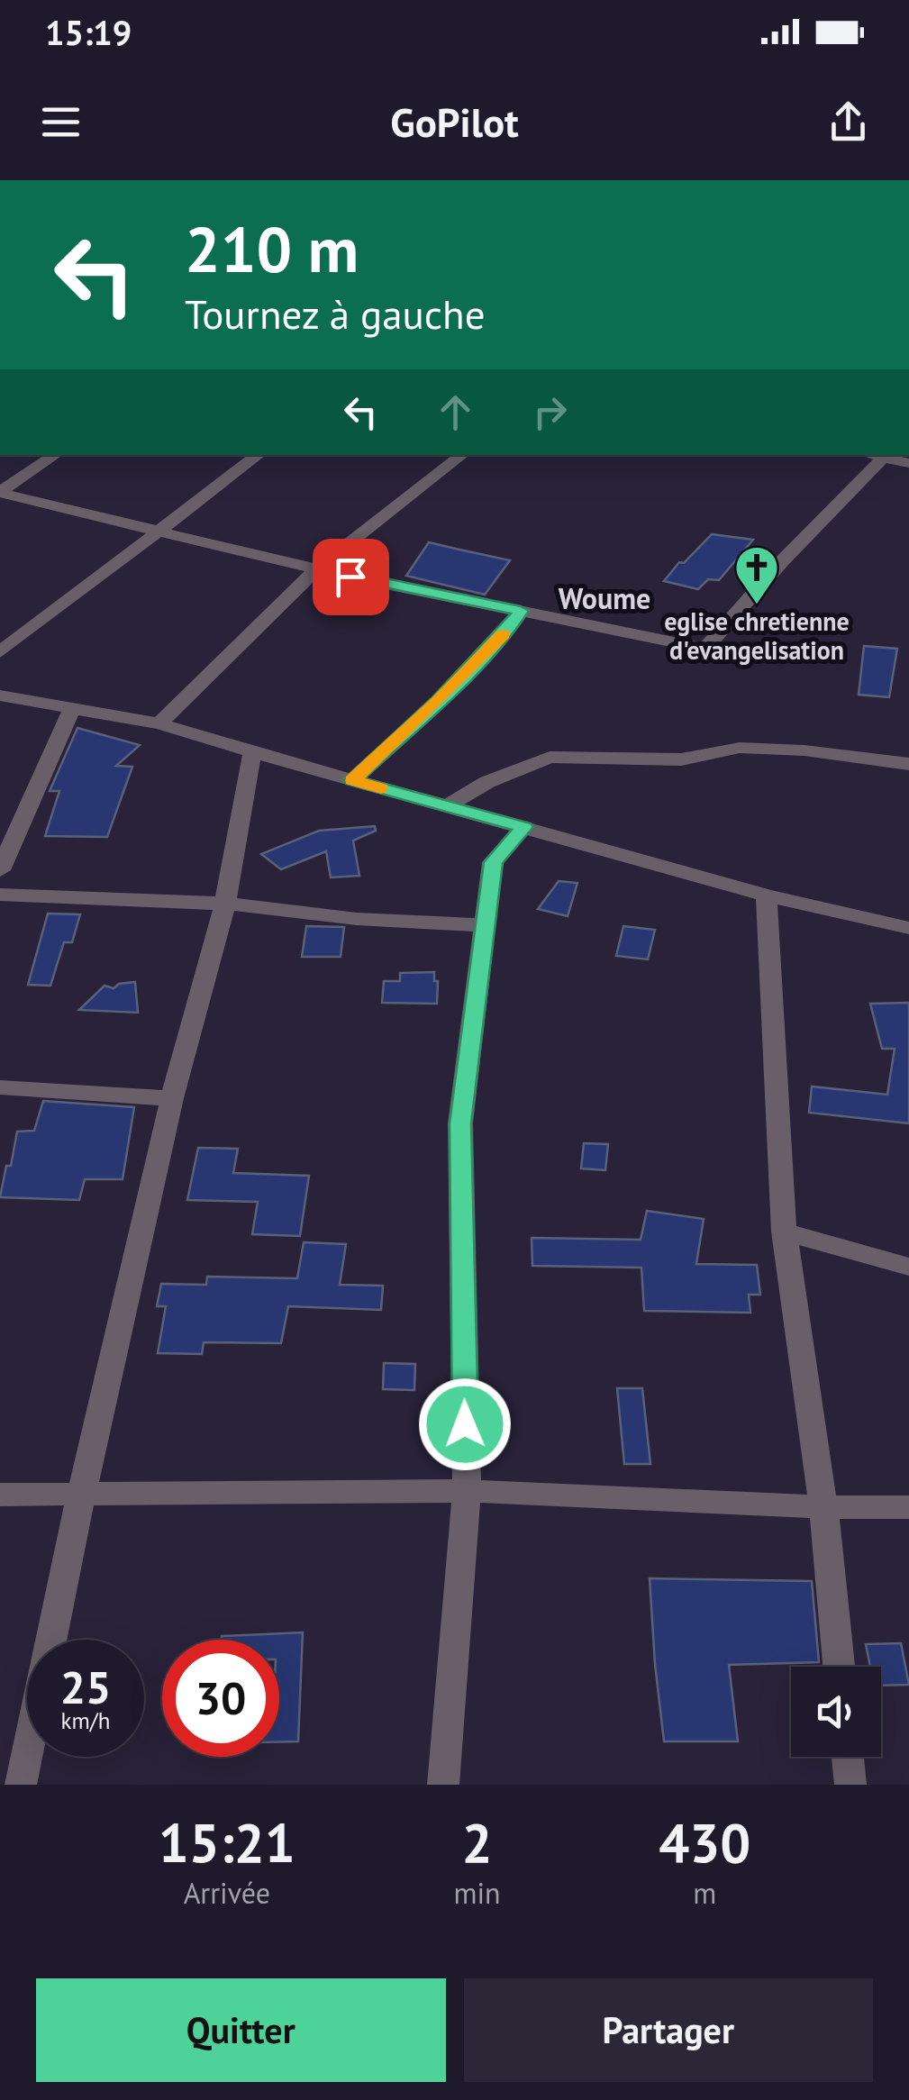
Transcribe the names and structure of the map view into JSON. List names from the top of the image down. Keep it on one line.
{"districts":["Woume"],"places":{"church":["eglise chretienne d'evangelisation"]},"page":{"status":"15:19","header":"GoPilot","turn":["210 m","Tournez à gauche"],"speed":"25 km/h","limit":"30","eta":["15:21","Arrivée","2","min","430","m"],"buttons":["Quitter","Partager"]}}
